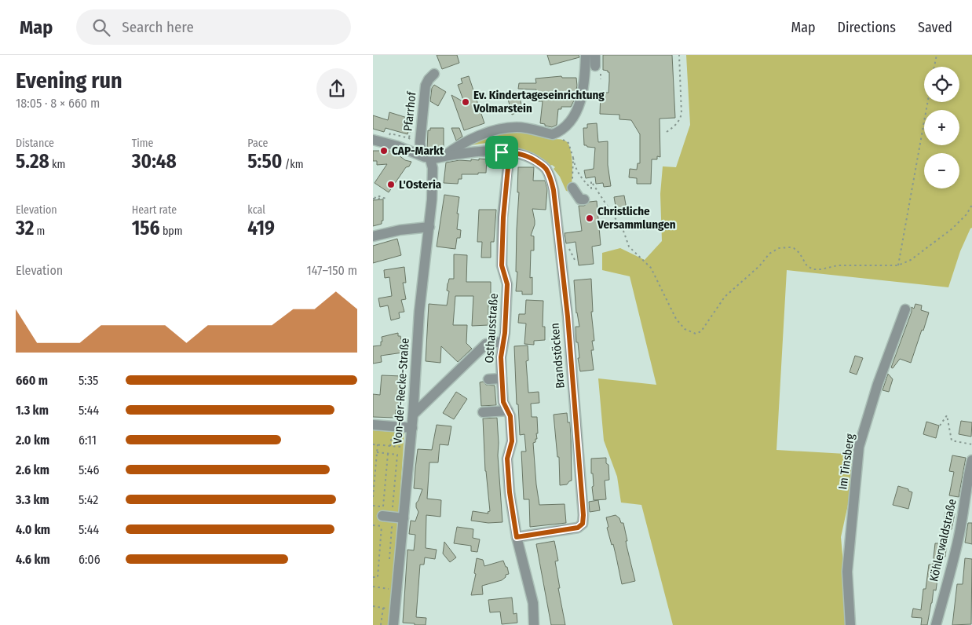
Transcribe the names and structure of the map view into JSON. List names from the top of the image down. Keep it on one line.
{"streets":{"street":["Pfarrhof","Osthausstraße","Brandstöcken","Von-der-Recke-Straße","Im Tinsberg","Köhlerwaldstraße"]},"crossings":[["Osthausstraße","Brandstöcken"]],"places":["Ev. Kindertageseinrichtung Volmarstein","CAP-Markt","L'Osteria","Christliche Versammlungen"],"page":{"header":"Map","search":"Search here","nav":["Map","Directions","Saved"],"heading":["Evening run","18:05 · 8 × 660 m"],"map_buttons":["+","−"],"stats":[["Distance","5.28 km"],["Time","30:48"],["Pace","5:50 /km"],["Elevation","32 m"],["Heart rate","156 bpm"],["kcal","419"]],"chart":["Elevation","147–150 m"],"list":[{"name":"660 m","note":"5:35"},{"name":"1.3 km","note":"5:44"},{"name":"2.0 km","note":"6:11"},{"name":"2.6 km","note":"5:46"},{"name":"3.3 km","note":"5:42"},{"name":"4.0 km","note":"5:44"},{"name":"4.6 km","note":"6:06"}]}}
